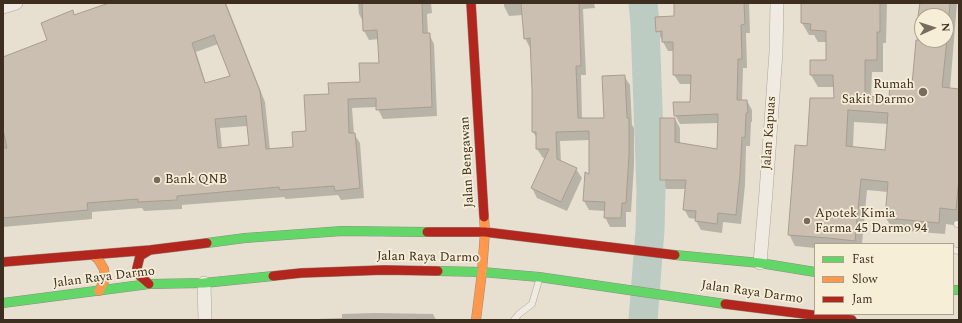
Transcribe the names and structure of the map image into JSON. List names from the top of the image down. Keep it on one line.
{"streets":{"main road":["Jalan Bengawan","Jalan Raya Darmo"],"street":["Jalan Kapuas"]},"crossings":[["Jalan Kapuas","Jalan Raya Darmo"],["Jalan Bengawan","Jalan Raya Darmo"]],"places":["Rumah Sakit Darmo","Bank QNB","Apotek Kimia Farma 45 Darmo 94"],"legend":["Fast","Slow","Jam"],"north":"right"}
